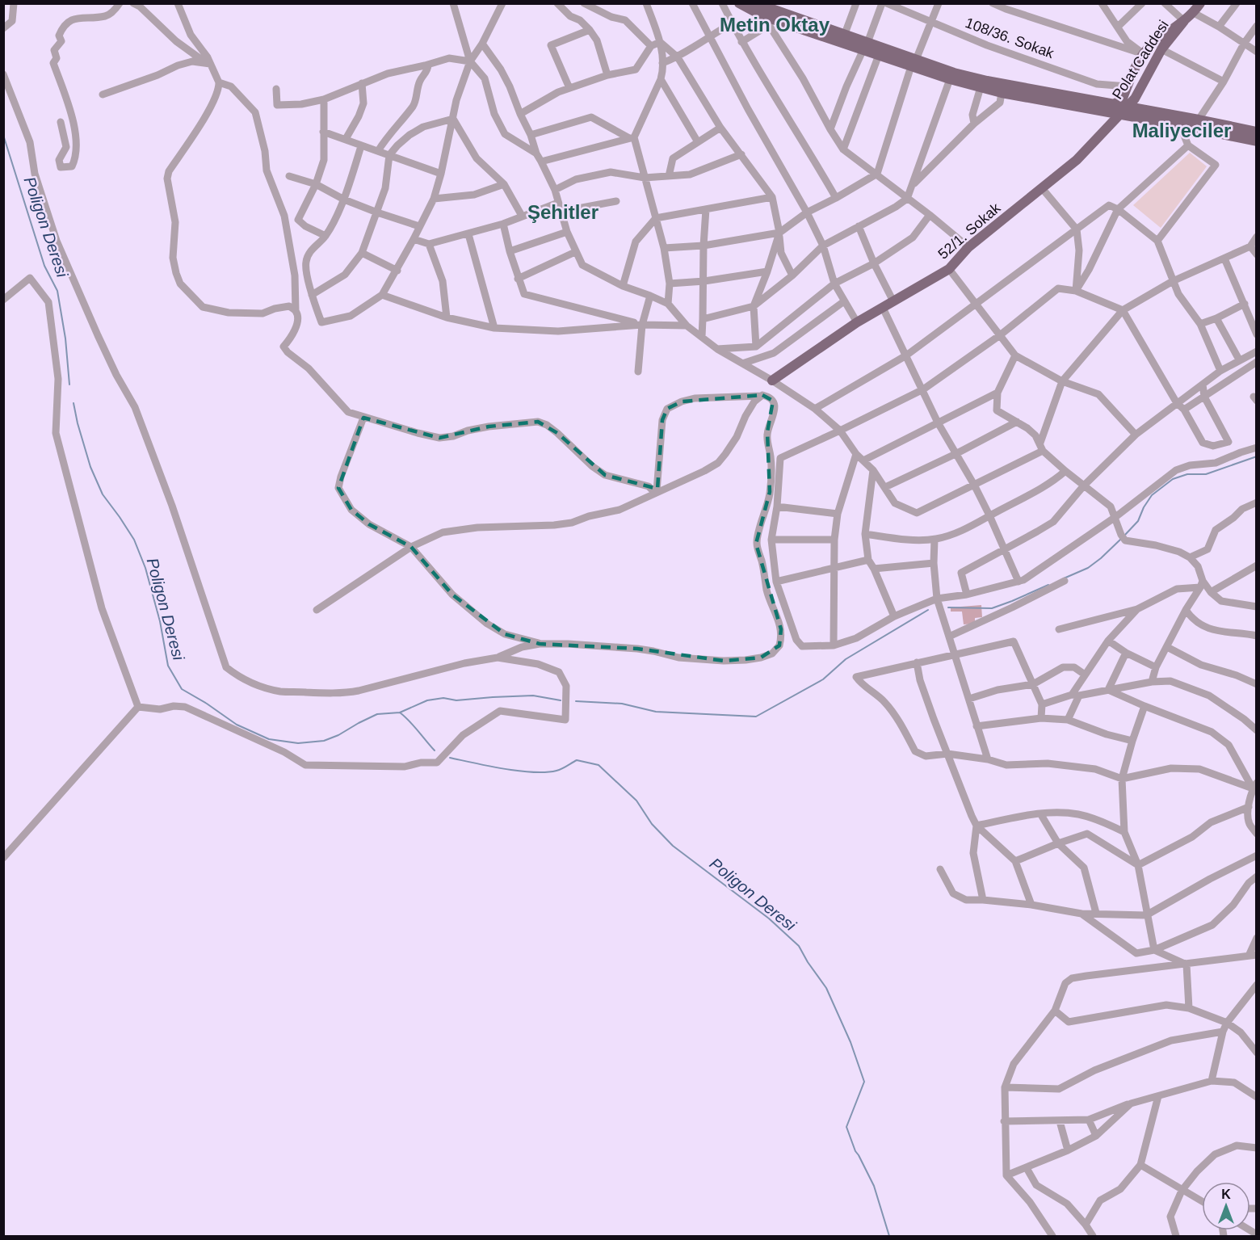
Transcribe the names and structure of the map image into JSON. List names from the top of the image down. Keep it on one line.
{"streets":{"main road":["Polat Caddesi","52/1. Sokak"],"street":["108/36. Sokak"]},"crossings":[["108/36. Sokak","Polat Caddesi"],["Polat Caddesi","52/1. Sokak"]],"districts":["Metin Oktay","Maliyeciler","Şehitler"],"water":["Poligon Deresi"],"north":"top"}
